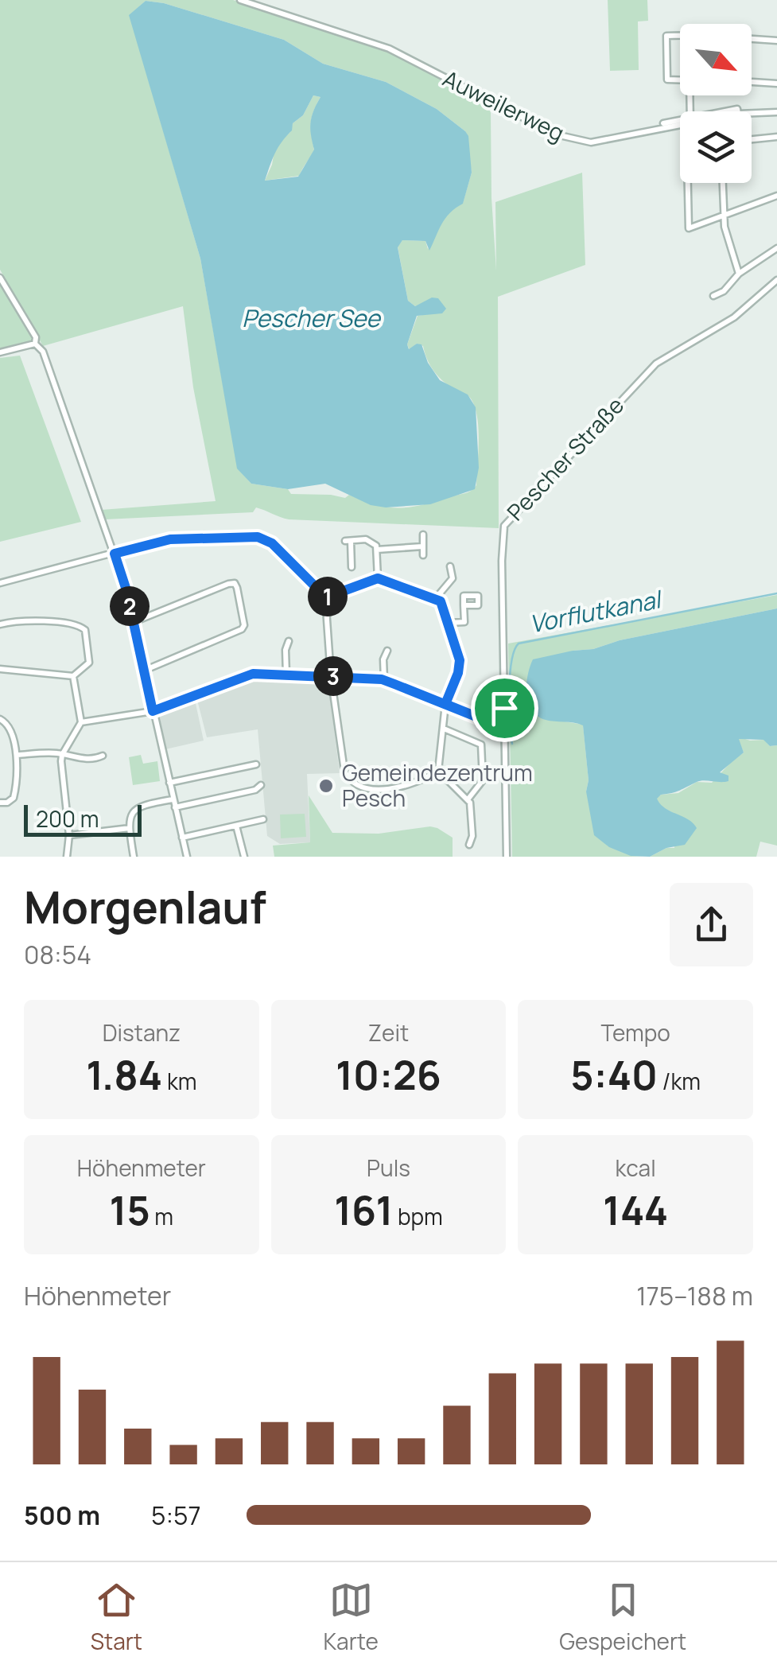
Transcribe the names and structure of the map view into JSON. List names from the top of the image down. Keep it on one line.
{"streets":{"street":["Auweilerweg","Pescher Straße"]},"water":["Pescher See","Vorflutkanal"],"places":["Gemeindezentrum Pesch"],"scale_bar":"200 m","north":"bottom right","page":{"pins":["1","2","3"],"scale":"200 m","heading":["Morgenlauf","08:54"],"stats":[["Distanz","1.84 km"],["Zeit","10:26"],["Tempo","5:40 /km"],["Höhenmeter","15 m"],["Puls","161 bpm"],["kcal","144"]],"chart":["Höhenmeter","175–188 m"],"list":[{"name":"500 m","note":"5:57"}],"tabs":["Start","Karte","Gespeichert"]}}
